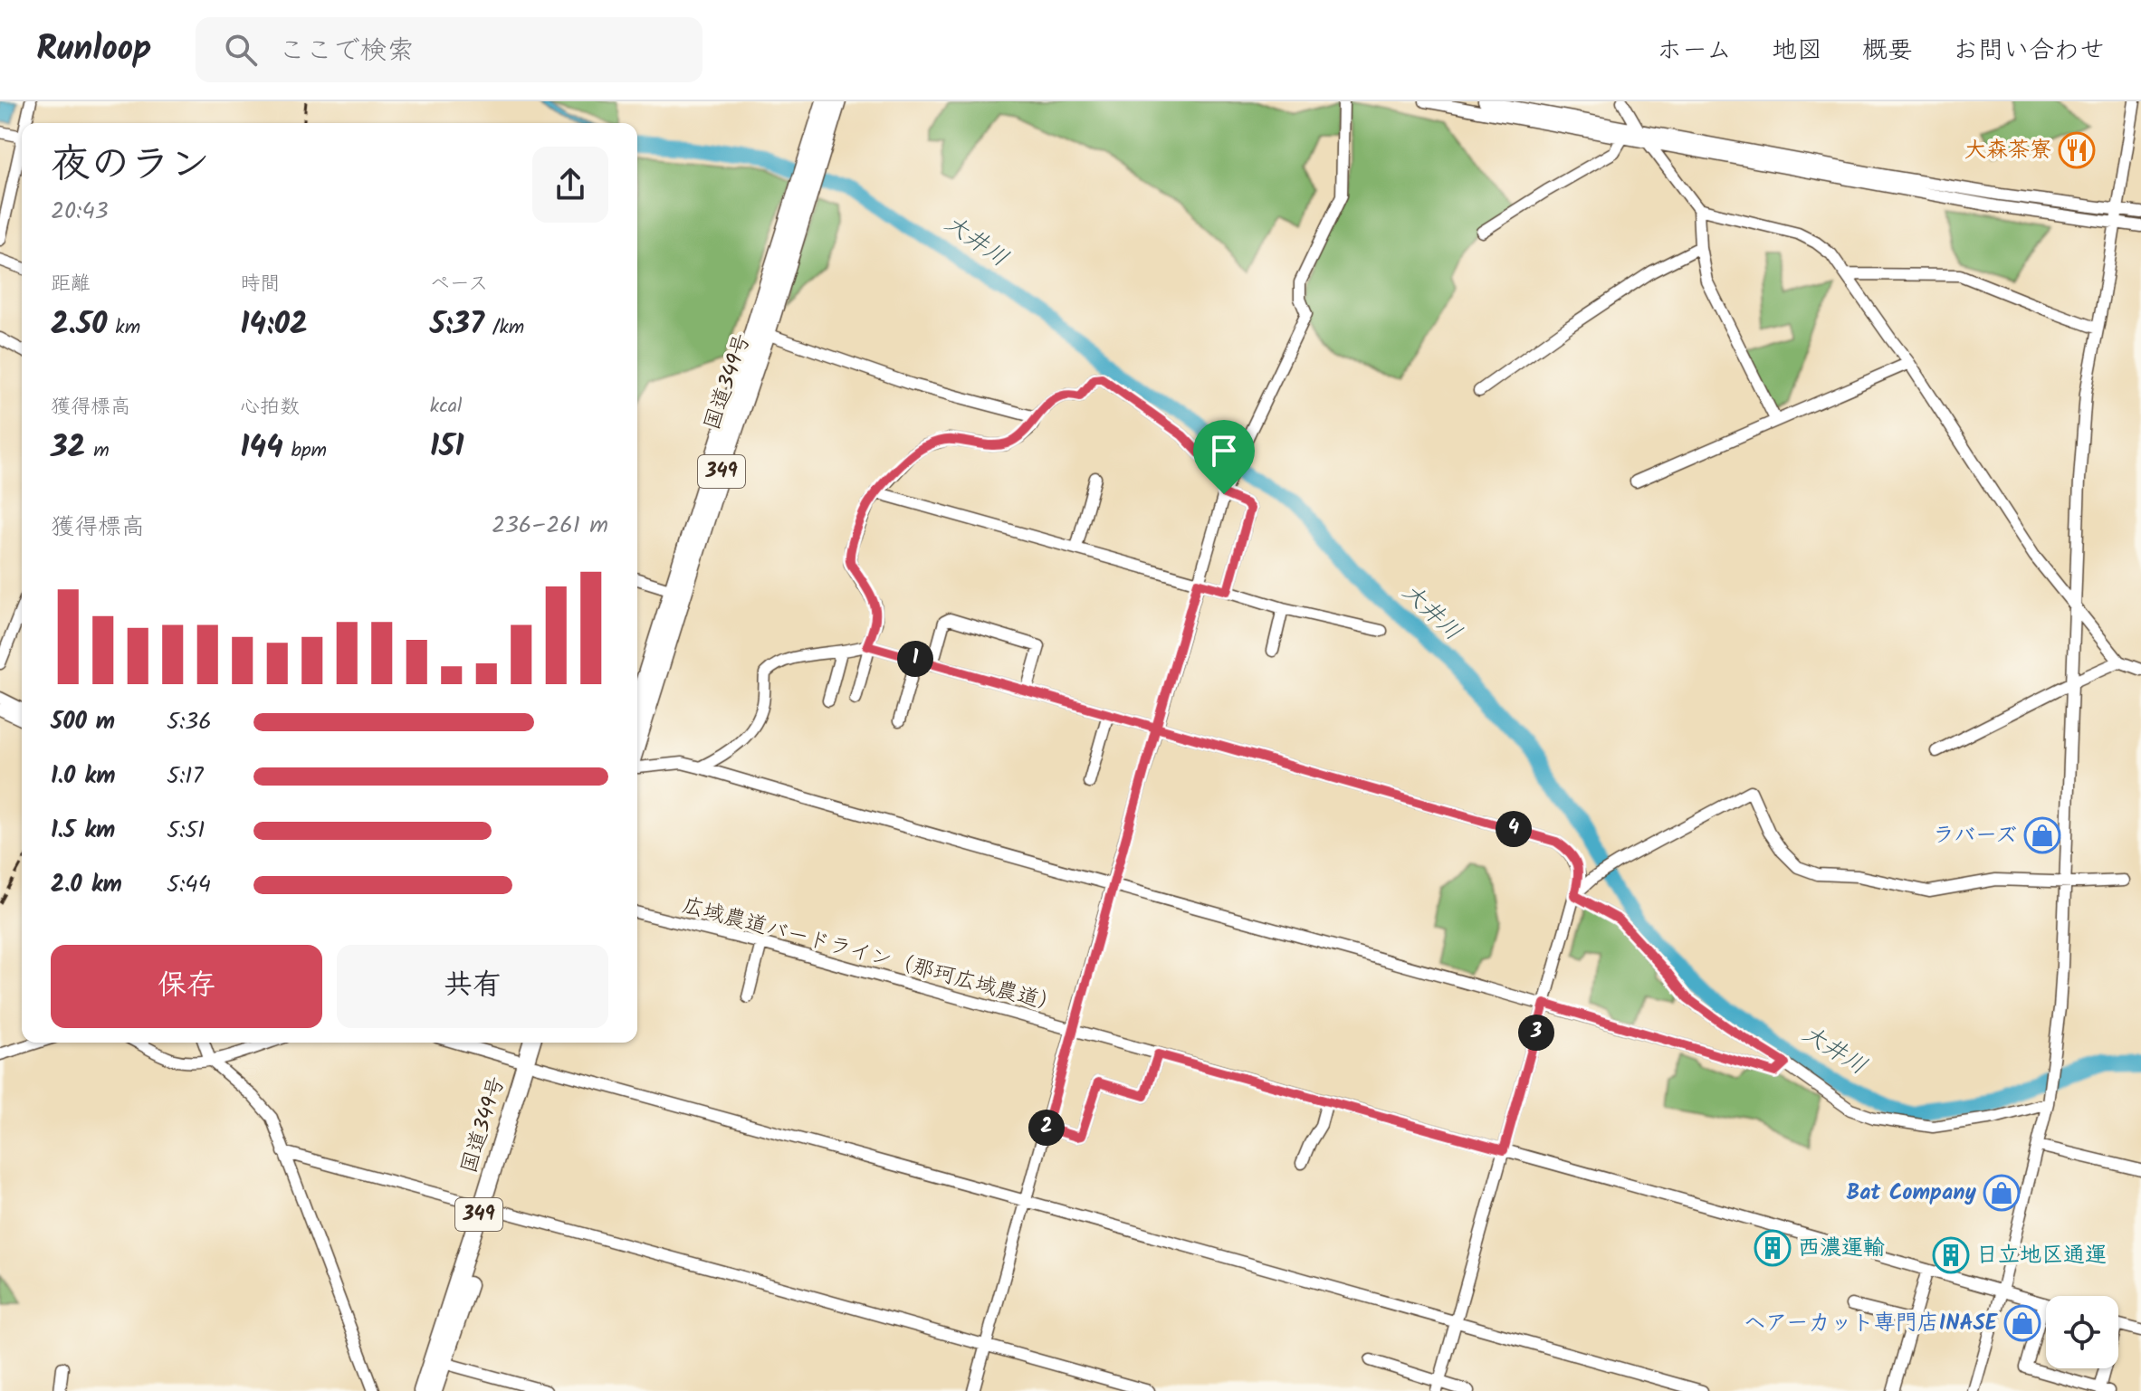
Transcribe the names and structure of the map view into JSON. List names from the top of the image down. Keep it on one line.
{"streets":{"highway":["国道349号","349"],"street":["広域農道バードライン（那珂広域農道）"]},"water":["大井川"],"places":{"restaurant":["大森茶寮"],"shop":["ラバーズ","Bat Company","ヘアーカット専門店INASE"],"building":["西濃運輸","日立地区通運"]},"page":{"header":"Runloop","search":"ここで検索","nav":["ホーム","地図","概要","お問い合わせ"],"heading":["夜のラン","20:43"],"stats":[["距離","2.50 km"],["時間","14:02"],["ペース","5:37 /km"],["獲得標高","32 m"],["心拍数","144 bpm"],["kcal","151"]],"chart":["獲得標高","236–261 m"],"pins":["1","4","3","2"],"list":[{"name":"500 m","note":"5:36"},{"name":"1.0 km","note":"5:17"},{"name":"1.5 km","note":"5:51"},{"name":"2.0 km","note":"5:44"}],"buttons":["保存","共有"]}}
